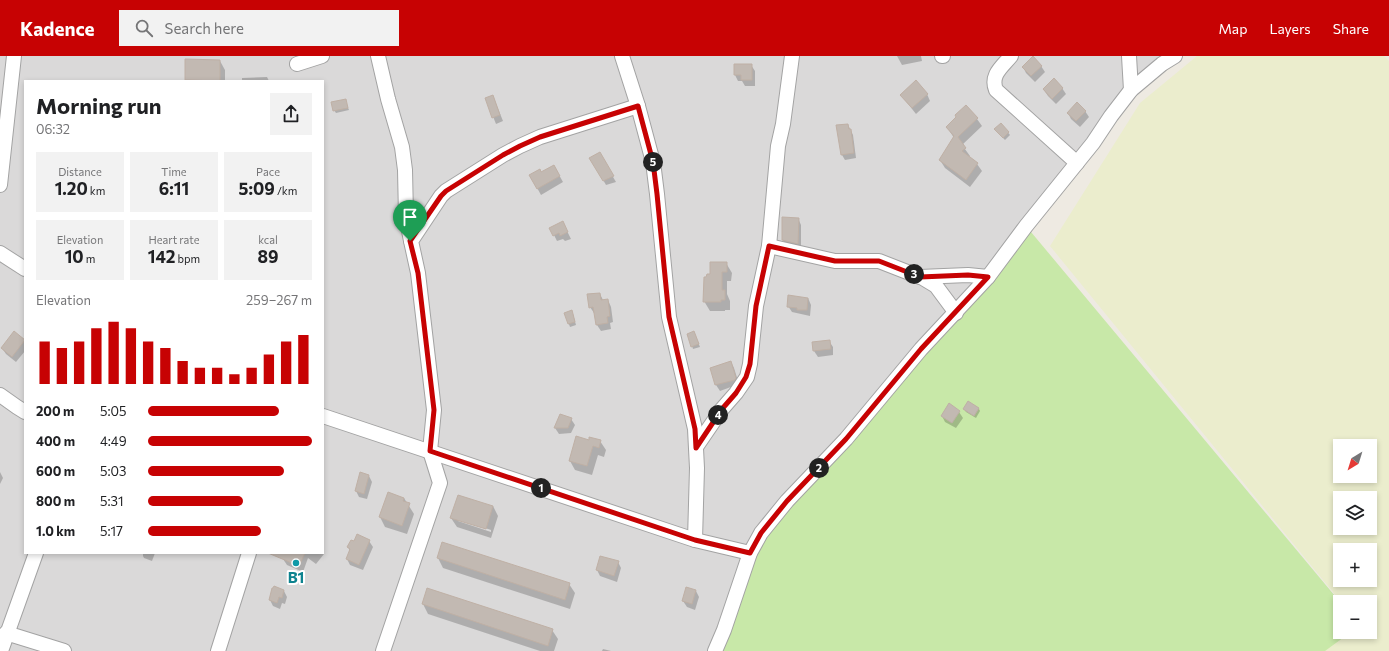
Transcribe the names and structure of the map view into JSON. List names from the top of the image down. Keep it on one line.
{"places":["B1"],"north":"bottom left","page":{"header":"Kadence","search":"Search here","nav":["Map","Layers","Share"],"heading":["Morning run","06:32"],"stats":[["Distance","1.20 km"],["Time","6:11"],["Pace","5:09 /km"],["Elevation","10 m"],["Heart rate","142 bpm"],["kcal","89"]],"pins":["5","3","4","2","1"],"chart":["Elevation","259–267 m"],"list":[{"name":"200 m","note":"5:05"},{"name":"400 m","note":"4:49"},{"name":"600 m","note":"5:03"},{"name":"800 m","note":"5:31"},{"name":"1.0 km","note":"5:17"}],"map_buttons":["+","−"]}}
